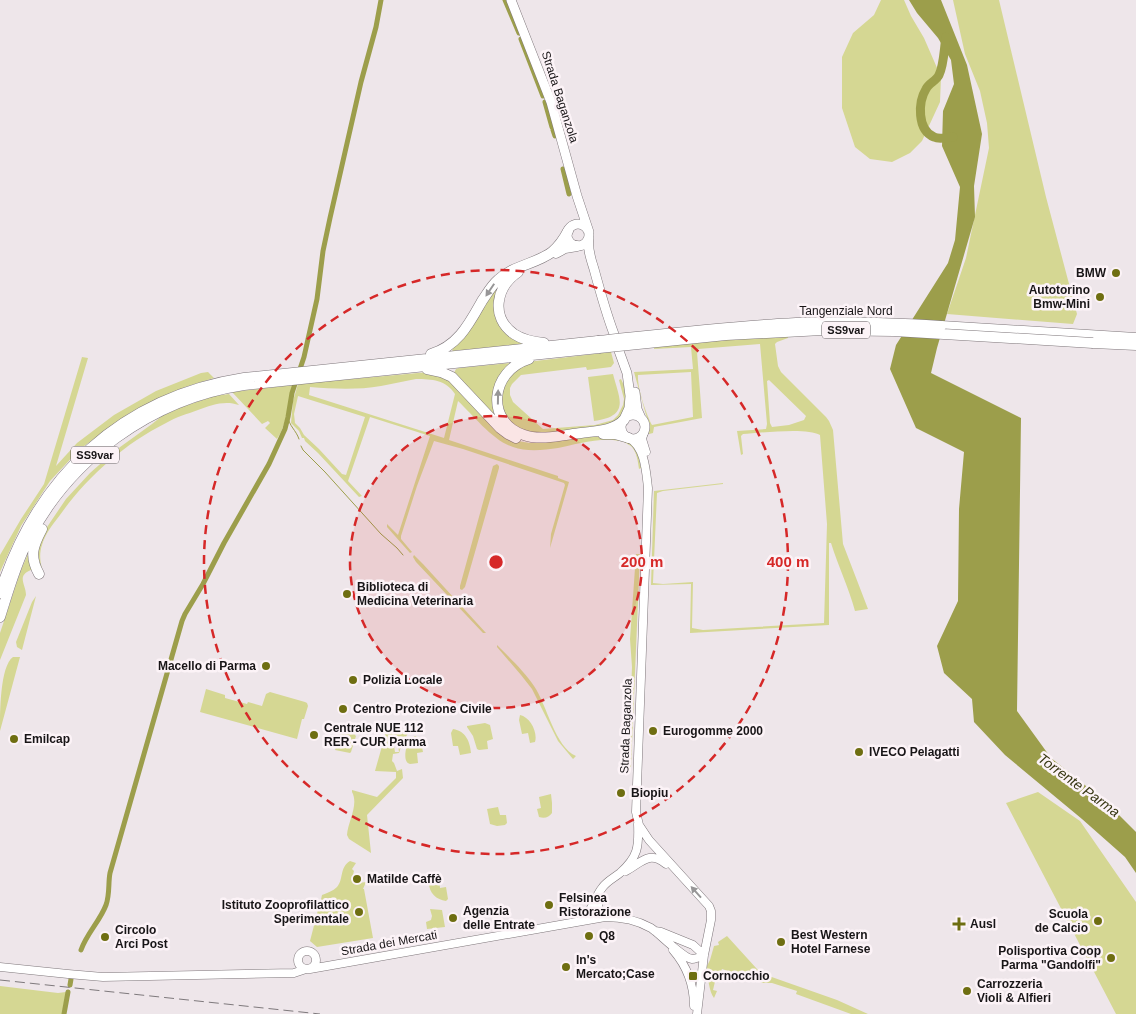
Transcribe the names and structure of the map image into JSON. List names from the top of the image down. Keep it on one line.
{"streets":{"highway":["Tangenziale Nord","SS9var"],"main road":["Strada Baganzola"],"street":["Strada dei Mercati"]},"crossings":[["Strada Baganzola","Strada dei Mercati"],["Tangenziale Nord","SS9var"]],"water":["Torrente Parma"],"places":{"other":["BMW","Autotorino Bmw-Mini","Biblioteca di Medicina Veterinaria","Macello di Parma","Polizia Locale","Centro Protezione Civile","Eurogomme 2000","Centrale NUE 112 RER - CUR Parma","Emilcap","IVECO Pelagatti","Biopiu","Matilde Caffè","Felsinea Ristorazione","Istituto Zooprofilattico Sperimentale","Agenzia delle Entrate","Scuola de Calcio","Q8","Circolo Arci Post","Best Western Hotel Farnese","Polisportiva Coop Parma \"Gandolfi\"","In's Mercato;Case","Carrozzeria Violi & Alfieri"],"health":["Ausl"],"transit":["Cornocchio"]},"rings":["200 m","400 m"]}
